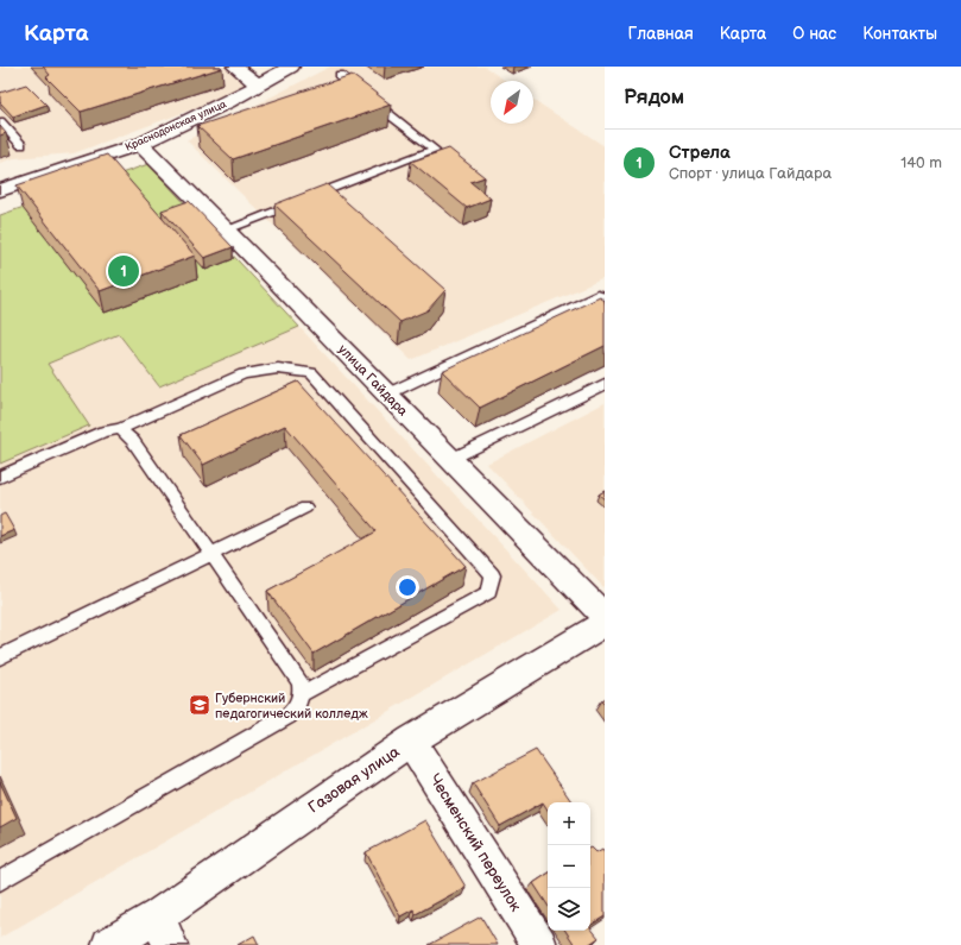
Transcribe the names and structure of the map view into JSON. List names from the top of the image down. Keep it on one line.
{"streets":{"street":["Краснодонская улица","улица Гайдара","Газовая улица","Чесменский переулок"]},"crossings":[["Краснодонская улица","улица Гайдара"],["Газовая улица","Чесменский переулок"]],"places":{"school or university":["Губернский педагогический колледж"]},"north":"bottom left","page":{"header":"Карта","nav":["Главная","Карта","О нас","Контакты"],"heading":"Рядом","list":[{"mark":"1","name":"Стрела","note":"Спорт · улица Гайдара","value":"140 m"}],"pins":"1","map_buttons":["+","−"]}}
